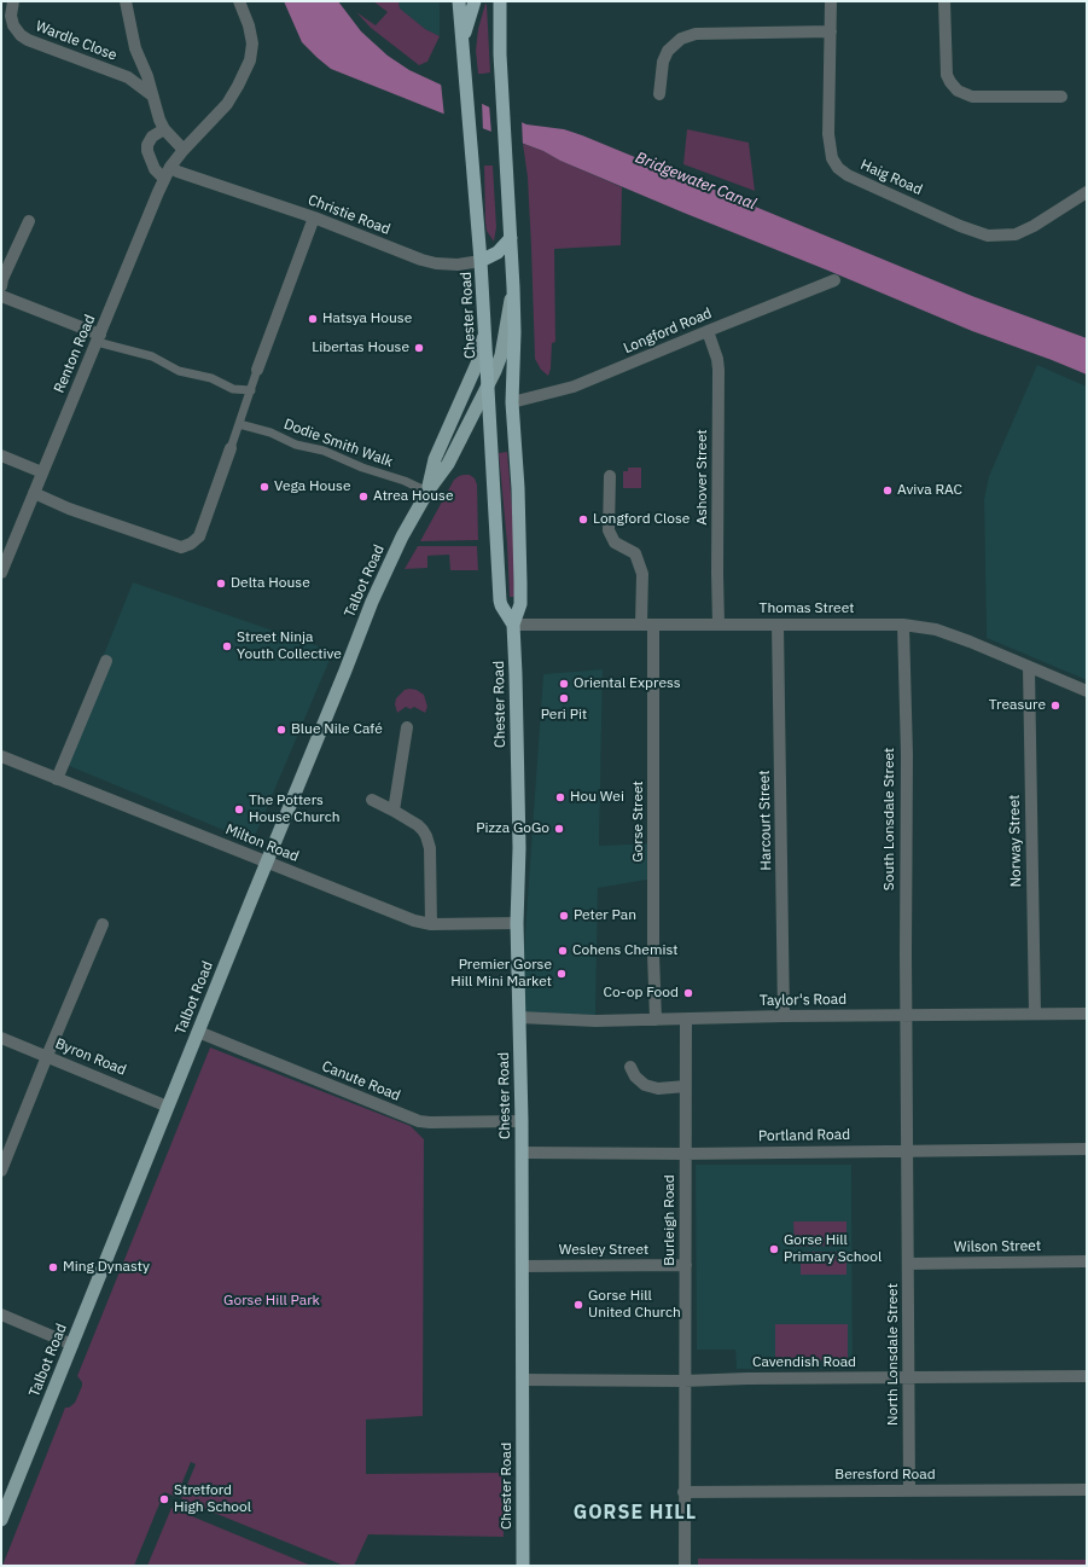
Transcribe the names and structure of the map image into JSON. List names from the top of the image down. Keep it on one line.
{"streets":{"highway":["Christie Road","Chester Road"],"main road":["Talbot Road"],"street":["Wardle Close","Haig Road","Longford Road","Renton Road","Dodie Smith Walk","Ashover Street","Thomas Street","South Lonsdale Street","Harcourt Street","Gorse Street","Norway Street","Milton Road","Taylor's Road","Byron Road","Canute Road","Portland Road","Burleigh Road","Wilson Street","Wesley Street","North Lonsdale Street","Cavendish Road","Beresford Road"]},"crossings":[["Wardle Close","Renton Road"],["Christie Road","Chester Road"],["Christie Road","Renton Road"],["Chester Road","Longford Road"],["Chester Road","Talbot Road"],["Chester Road","Thomas Street"],["Chester Road","Milton Road"],["Chester Road","Taylor's Road"],["Chester Road","Canute Road"],["Chester Road","Portland Road"],["Chester Road","Wesley Street"],["Chester Road","Cavendish Road"],["Longford Road","Ashover Street"],["Dodie Smith Walk","Talbot Road"],["Ashover Street","Thomas Street"],["Talbot Road","Milton Road"],["Talbot Road","Byron Road"],["Talbot Road","Canute Road"],["Thomas Street","South Lonsdale Street"],["Thomas Street","Harcourt Street"],["Thomas Street","Gorse Street"],["Thomas Street","Norway Street"],["South Lonsdale Street","Taylor's Road"],["South Lonsdale Street","North Lonsdale Street"],["Harcourt Street","Taylor's Road"],["Gorse Street","Taylor's Road"],["Norway Street","Taylor's Road"],["Taylor's Road","Burleigh Road"],["Taylor's Road","North Lonsdale Street"],["Portland Road","Burleigh Road"],["Portland Road","North Lonsdale Street"],["Burleigh Road","Wesley Street"],["Burleigh Road","Cavendish Road"],["Burleigh Road","Beresford Road"],["Wilson Street","North Lonsdale Street"],["North Lonsdale Street","Cavendish Road"],["North Lonsdale Street","Beresford Road"]],"districts":["GORSE HILL"],"water":["Bridgewater Canal"],"parks":["Gorse Hill Park"],"places":["Hatsya House","Libertas House","Vega House","Aviva RAC","Atrea House","Longford Close","Delta House","Street Ninja Youth Collective","Oriental Express","Peri Pit","Treasure","Blue Nile Café","Hou Wei","The Potters House Church","Pizza GoGo","Peter Pan","Cohens Chemist","Premier Gorse Hill Mini Market","Co-op Food","Gorse Hill Primary School","Ming Dynasty","Gorse Hill United Church","Stretford High School"]}
